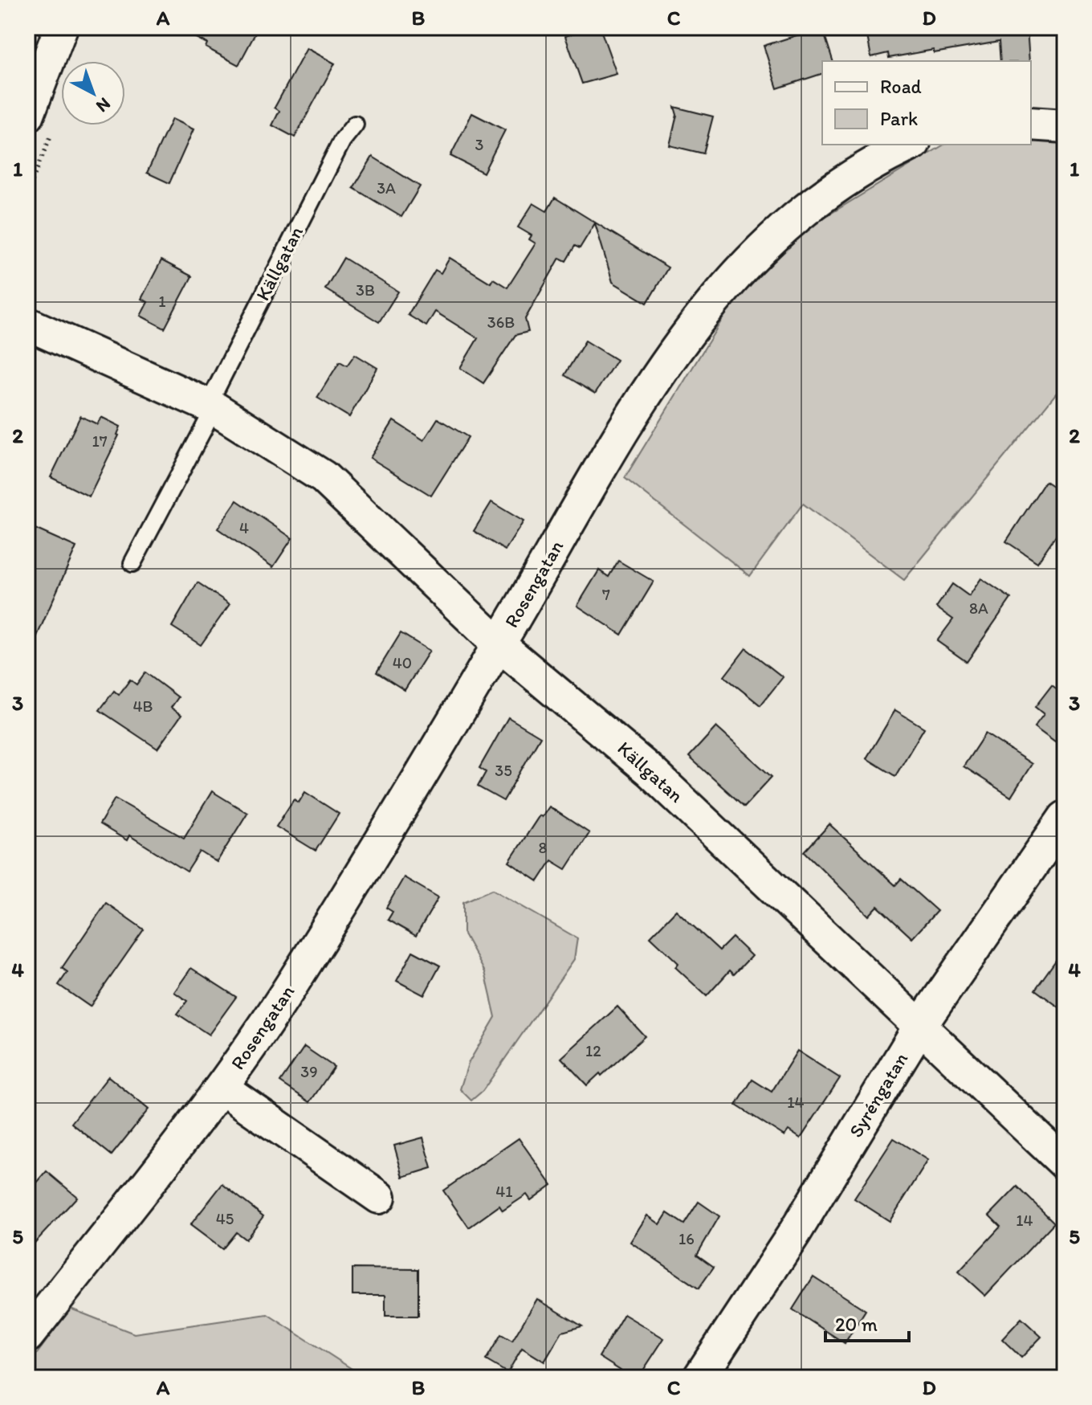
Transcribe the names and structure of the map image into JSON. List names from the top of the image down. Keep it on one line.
{"streets":{"street":["Källgatan","Rosengatan","Syréngatan"]},"crossings":[["Källgatan","Rosengatan"],["Källgatan","Syréngatan"]],"house_numbers":["3","3A","3B","1","36B","17","4","7","8A","40","4B","35","8","12","39","14","41","45","14","16"],"legend":["Road","Park"],"scale_bar":"20 m","north":"bottom right","grid":{"columns":["A","B","C","D"],"rows":["1","2","3","4","5"]}}
